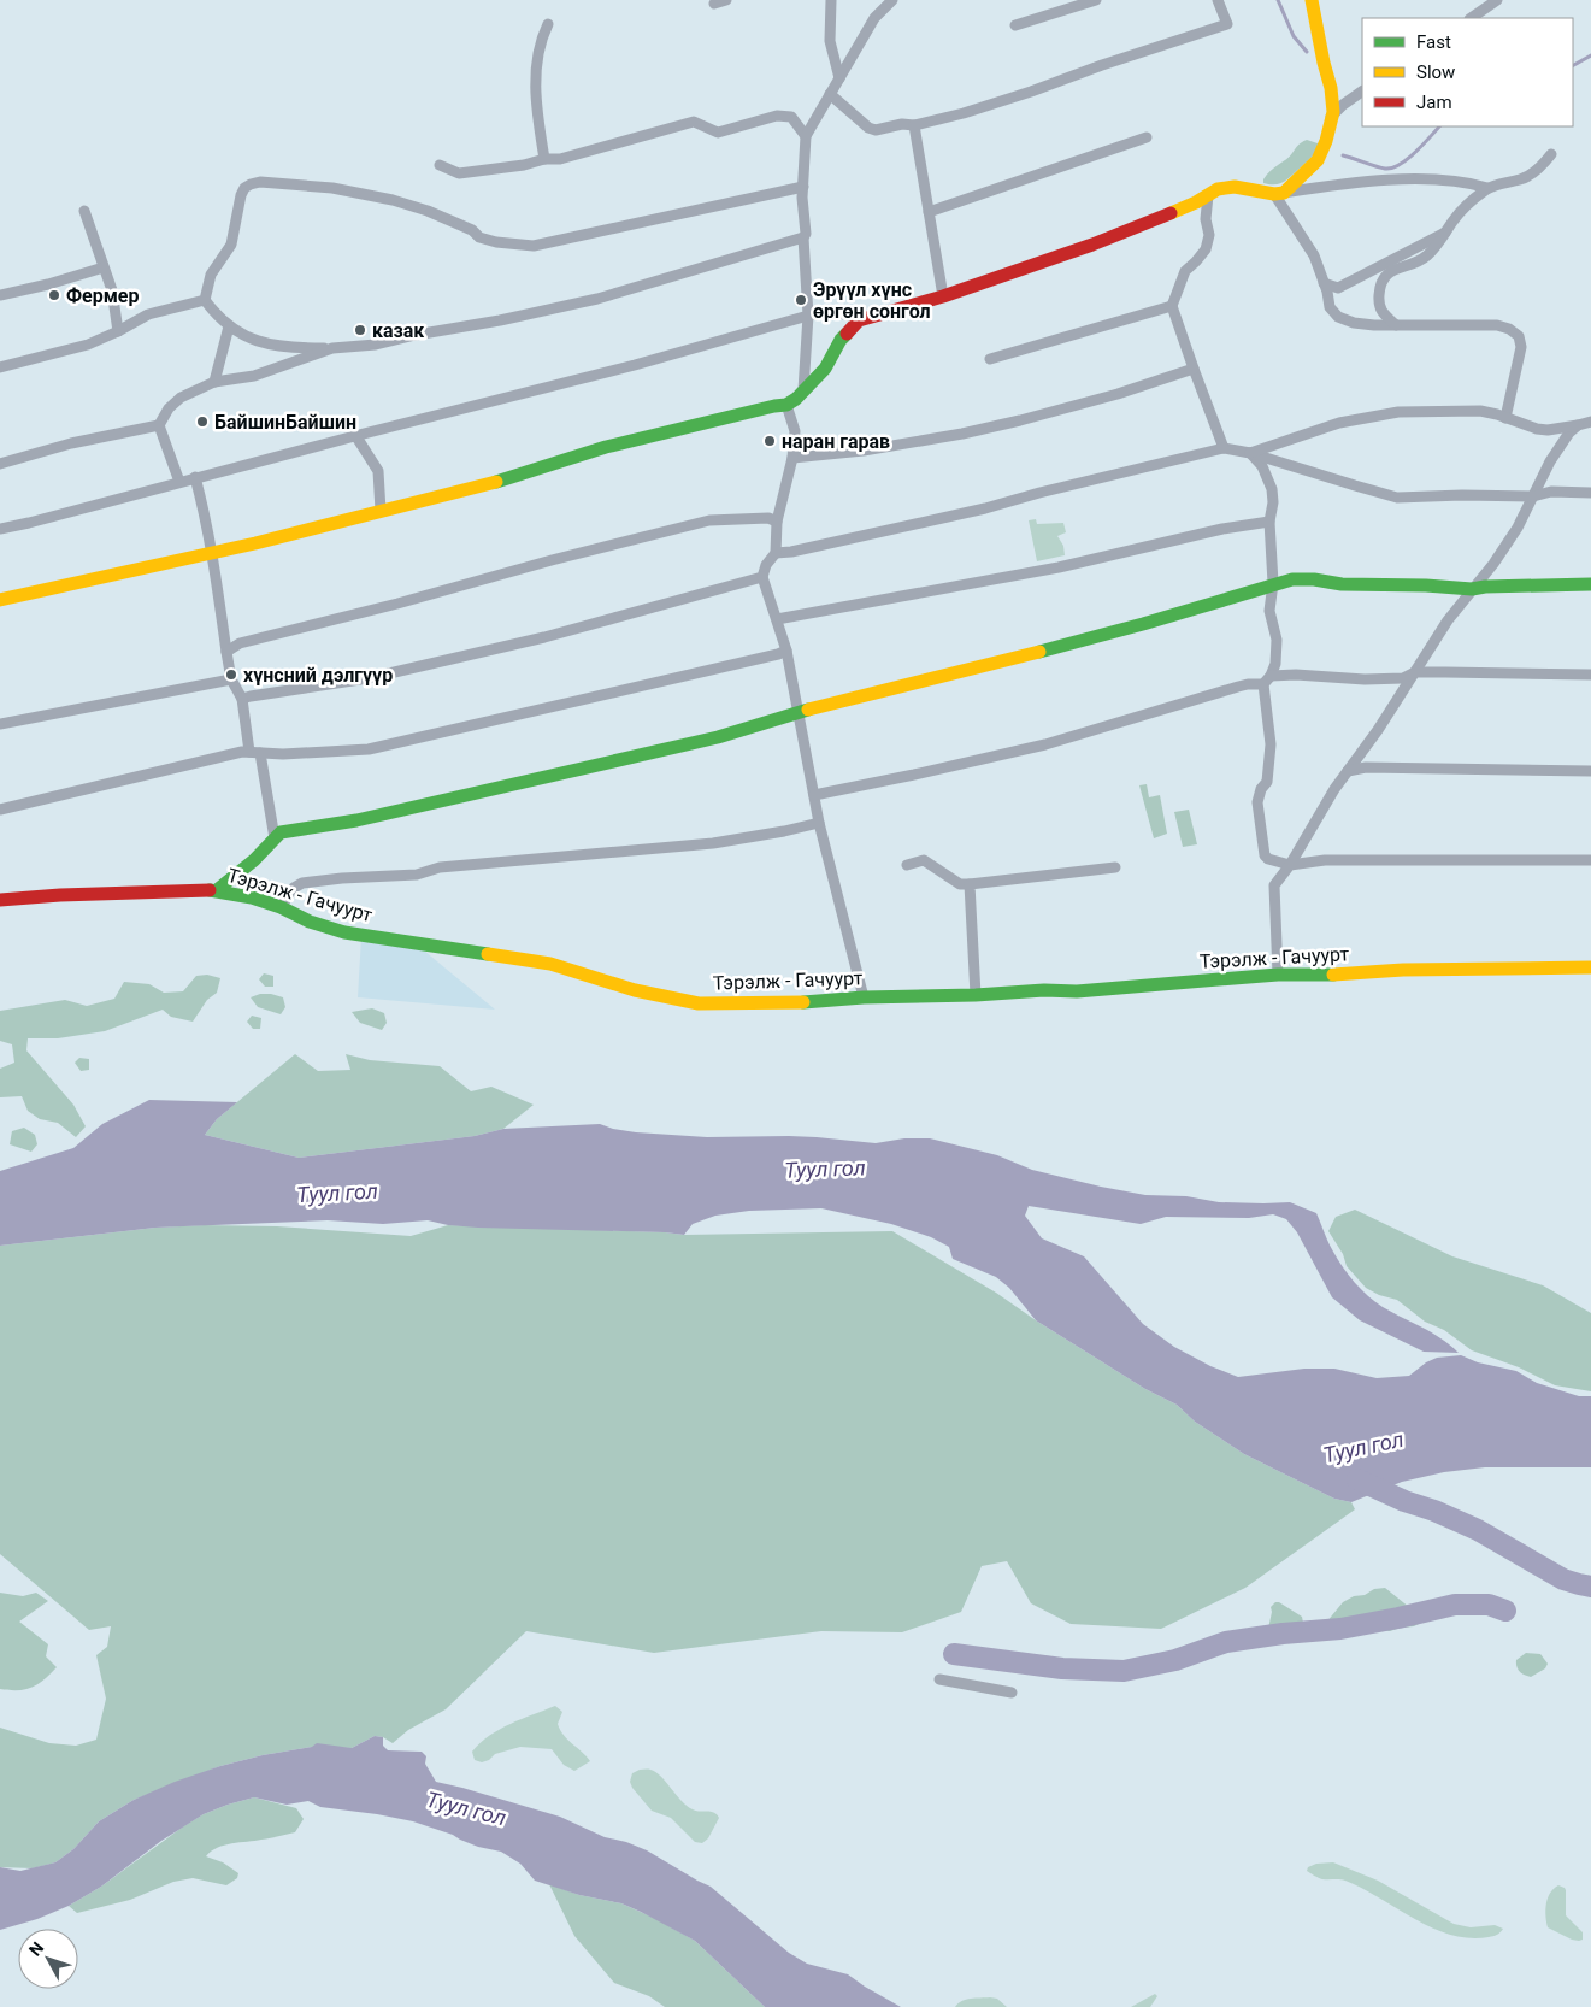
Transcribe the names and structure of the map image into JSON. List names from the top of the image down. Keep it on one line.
{"streets":{"street":["Тэрэлж - Гачуурт"]},"water":["Туул гол"],"places":["Фермер","Эрүүл хүнс өргөн сонгол","казак","БайшинБайшин","наран гарав","хүнсний дэлгүүр"],"legend":["Fast","Slow","Jam"],"north":"top left"}
